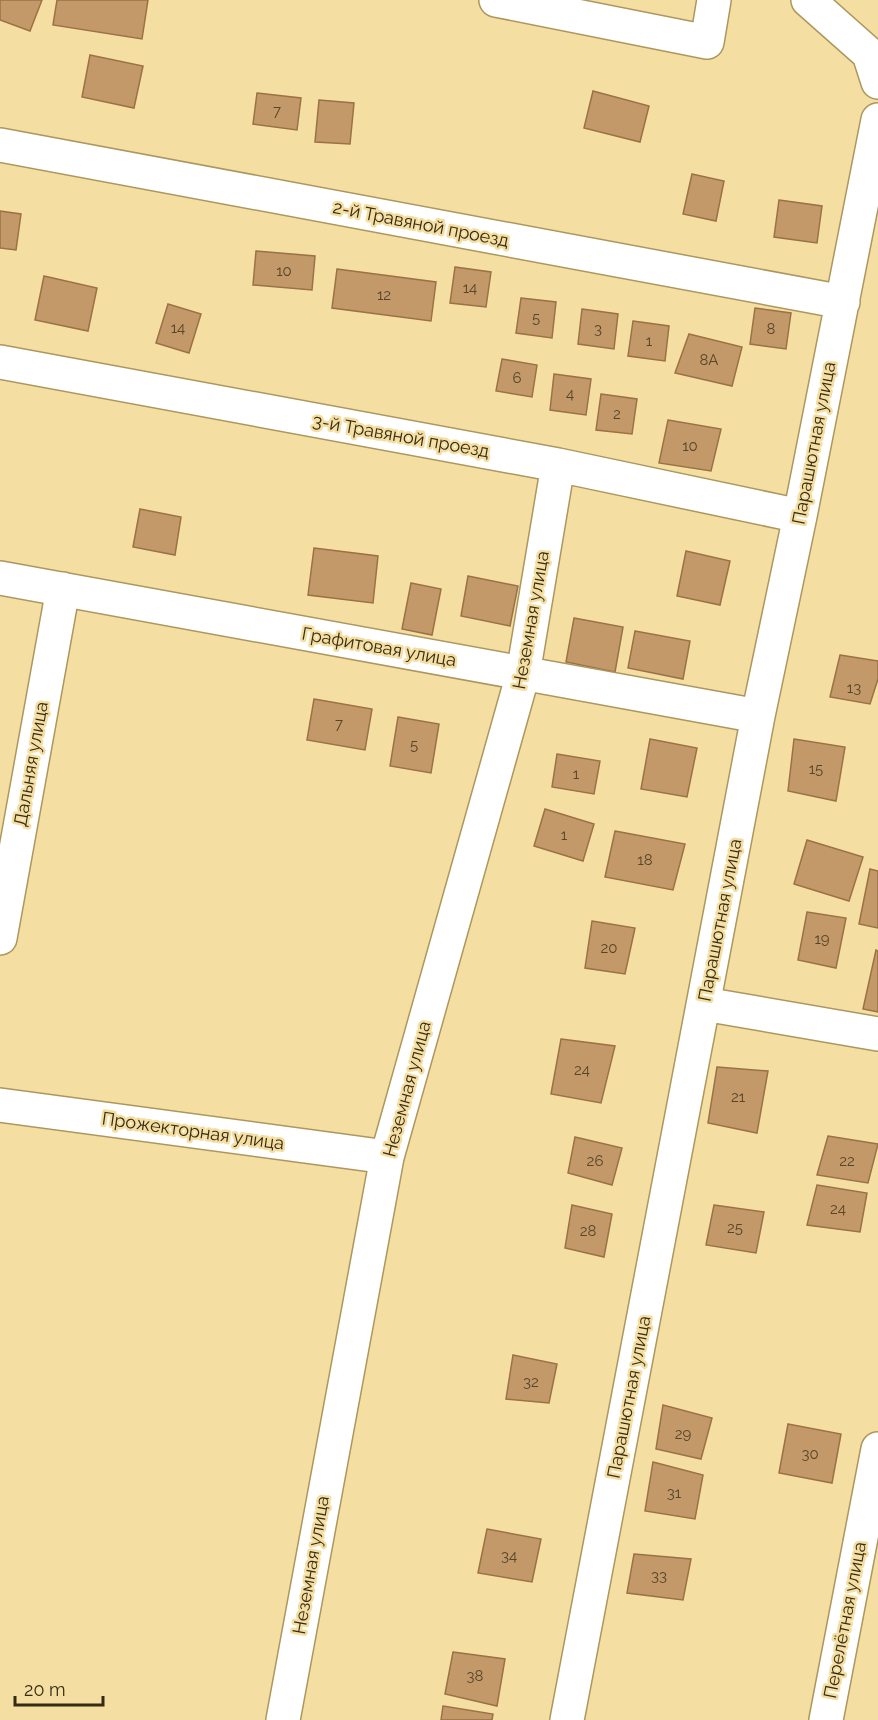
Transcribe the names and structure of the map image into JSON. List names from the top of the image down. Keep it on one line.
{"streets":{"street":["2-й Травяной проезд","3-й Травяной проезд","Парашютная улица","Неземная улица","Графитовая улица","Дальняя улица","Прожекторная улица","Перелётная улица"]},"crossings":[["2-й Травяной проезд","Парашютная улица"],["3-й Травяной проезд","Парашютная улица"],["3-й Травяной проезд","Неземная улица"],["Парашютная улица","Графитовая улица"],["Неземная улица","Графитовая улица"],["Неземная улица","Прожекторная улица"],["Графитовая улица","Дальняя улица"]],"house_numbers":["7","10","14","12","5","14","3","8","1","8А","6","4","2","10","13","7","5","15","1","1","18","19","20","24","21","26","22","24","25","28","32","29","30","31","34","33","38"],"scale_bar":"20 m"}
